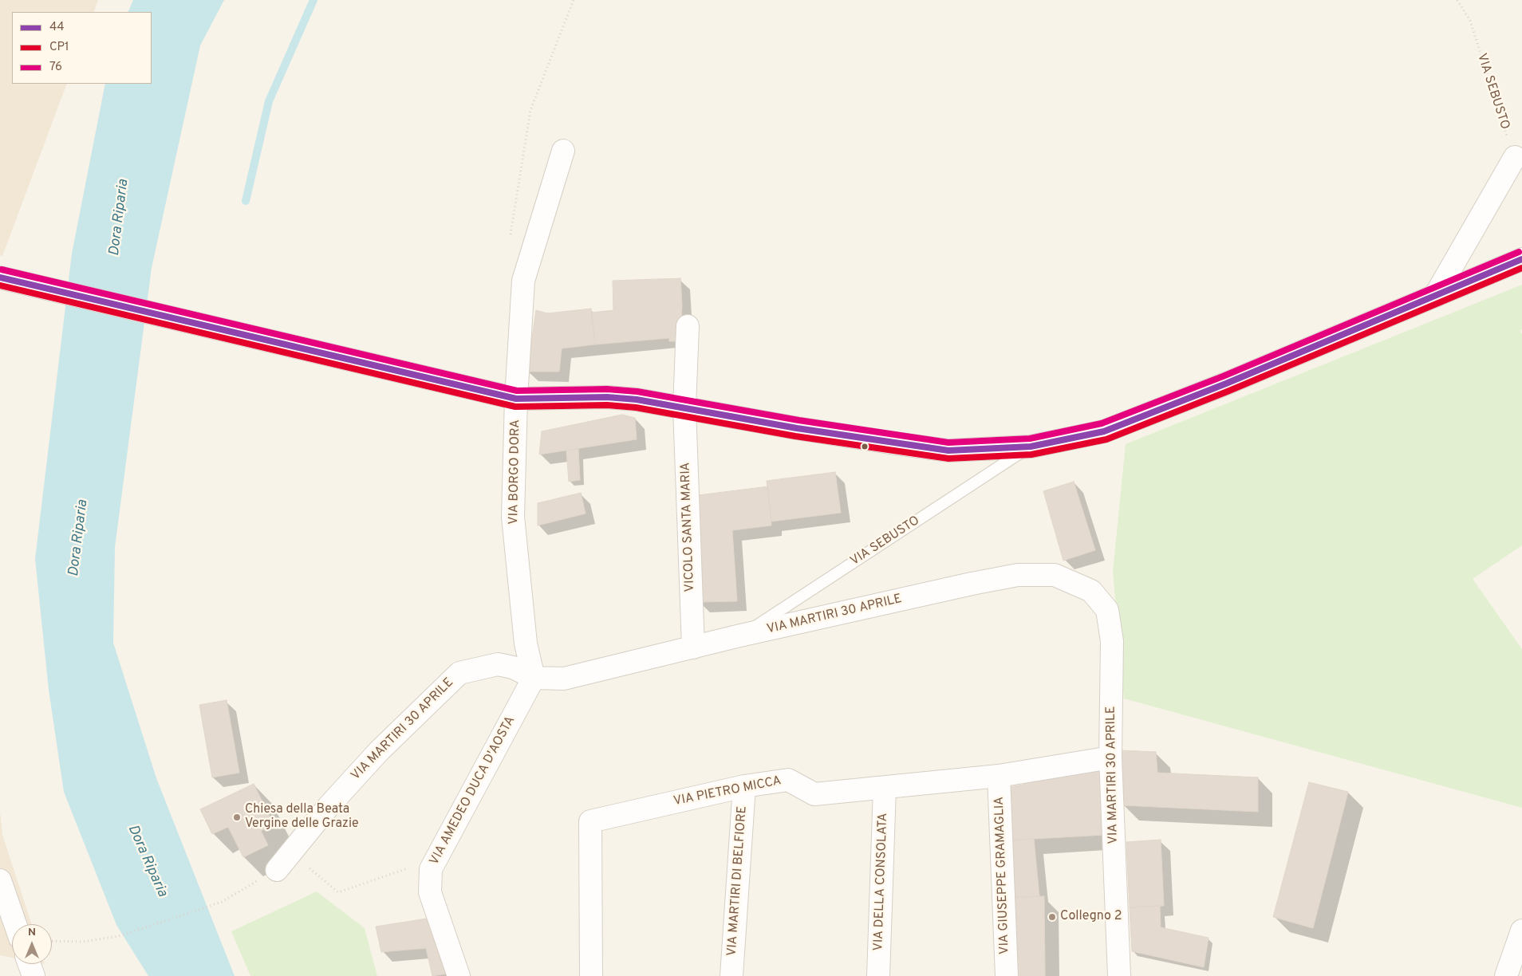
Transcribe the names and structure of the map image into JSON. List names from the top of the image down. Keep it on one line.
{"streets":{"street":["VIA SEBUSTO","VIA BORGO DORA","VICOLO SANTA MARIA","VIA MARTIRI 30 APRILE","VIA AMEDEO DUCA D'AOSTA","VIA PIETRO MICCA","VIA GIUSEPPE GRAMAGLIA","VIA MARTIRI DI BELFIORE","VIA DELLA CONSOLATA"]},"crossings":[["VIA SEBUSTO","VIA BORGO DORA"],["VIA SEBUSTO","VICOLO SANTA MARIA"],["VIA SEBUSTO","VIA MARTIRI 30 APRILE"],["VIA BORGO DORA","VIA MARTIRI 30 APRILE"],["VIA BORGO DORA","VIA AMEDEO DUCA D'AOSTA"],["VICOLO SANTA MARIA","VIA MARTIRI 30 APRILE"],["VIA MARTIRI 30 APRILE","VIA AMEDEO DUCA D'AOSTA"],["VIA MARTIRI 30 APRILE","VIA PIETRO MICCA"],["VIA PIETRO MICCA","VIA GIUSEPPE GRAMAGLIA"],["VIA PIETRO MICCA","VIA MARTIRI DI BELFIORE"],["VIA PIETRO MICCA","VIA DELLA CONSOLATA"]],"water":["Dora Riparia"],"places":["Chiesa della Beata Vergine delle Grazie","Collegno 2"],"lines":["transit line 76","transit line 44","transit line CP1"],"legend":["44","CP1","76"],"north":"top"}
